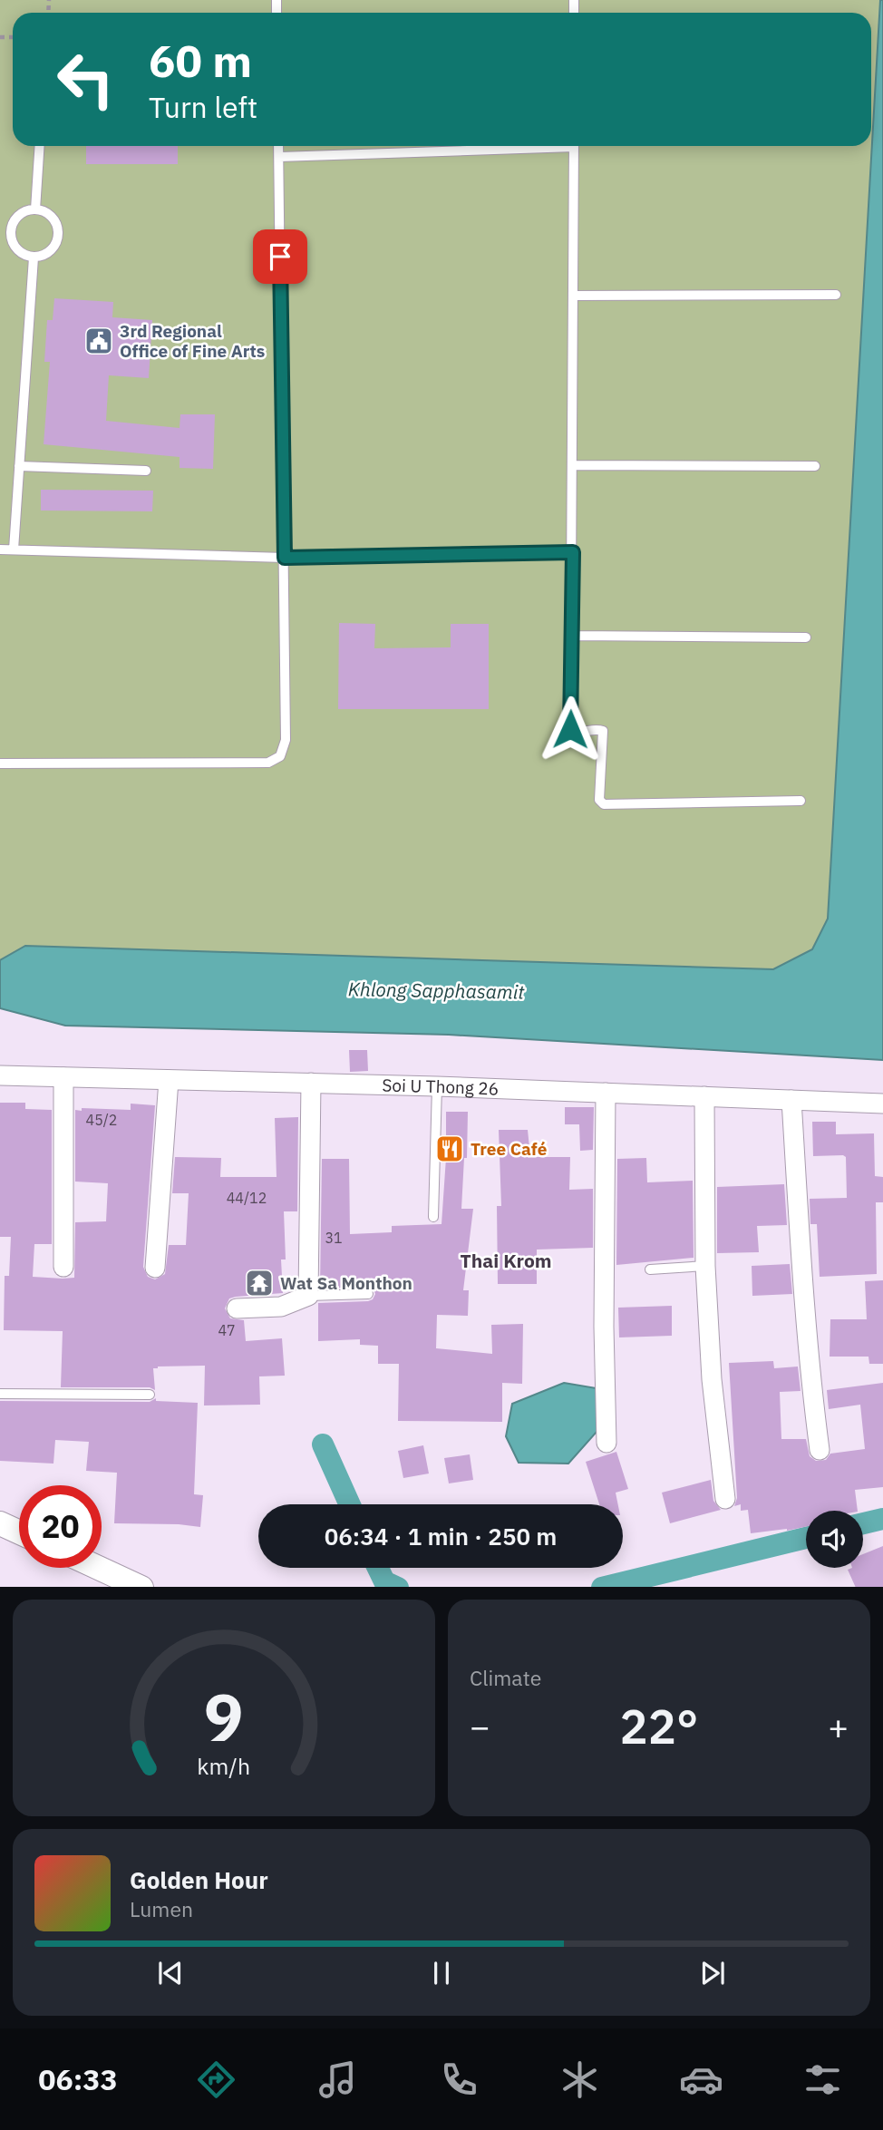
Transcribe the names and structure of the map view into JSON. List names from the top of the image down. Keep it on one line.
{"streets":{"street":["Soi U Thong 26"]},"districts":["Thai Krom"],"water":["Khlong Sapphasamit"],"places":{"public building":["3rd Regional Office of Fine Arts"],"restaurant":["Tree Café"],"temple":["Wat Sa Monthon"]},"house_numbers":["45/2","44/12","31","47"],"page":{"turn":["60 m","Turn left"],"limit":"20","trip":"06:34 · 1 min · 250 m","tile":"Climate","heat":["−","22°","+"],"song":["Golden Hour","Lumen"],"tabs":"06:33","gauge":["9","km/h"]}}
